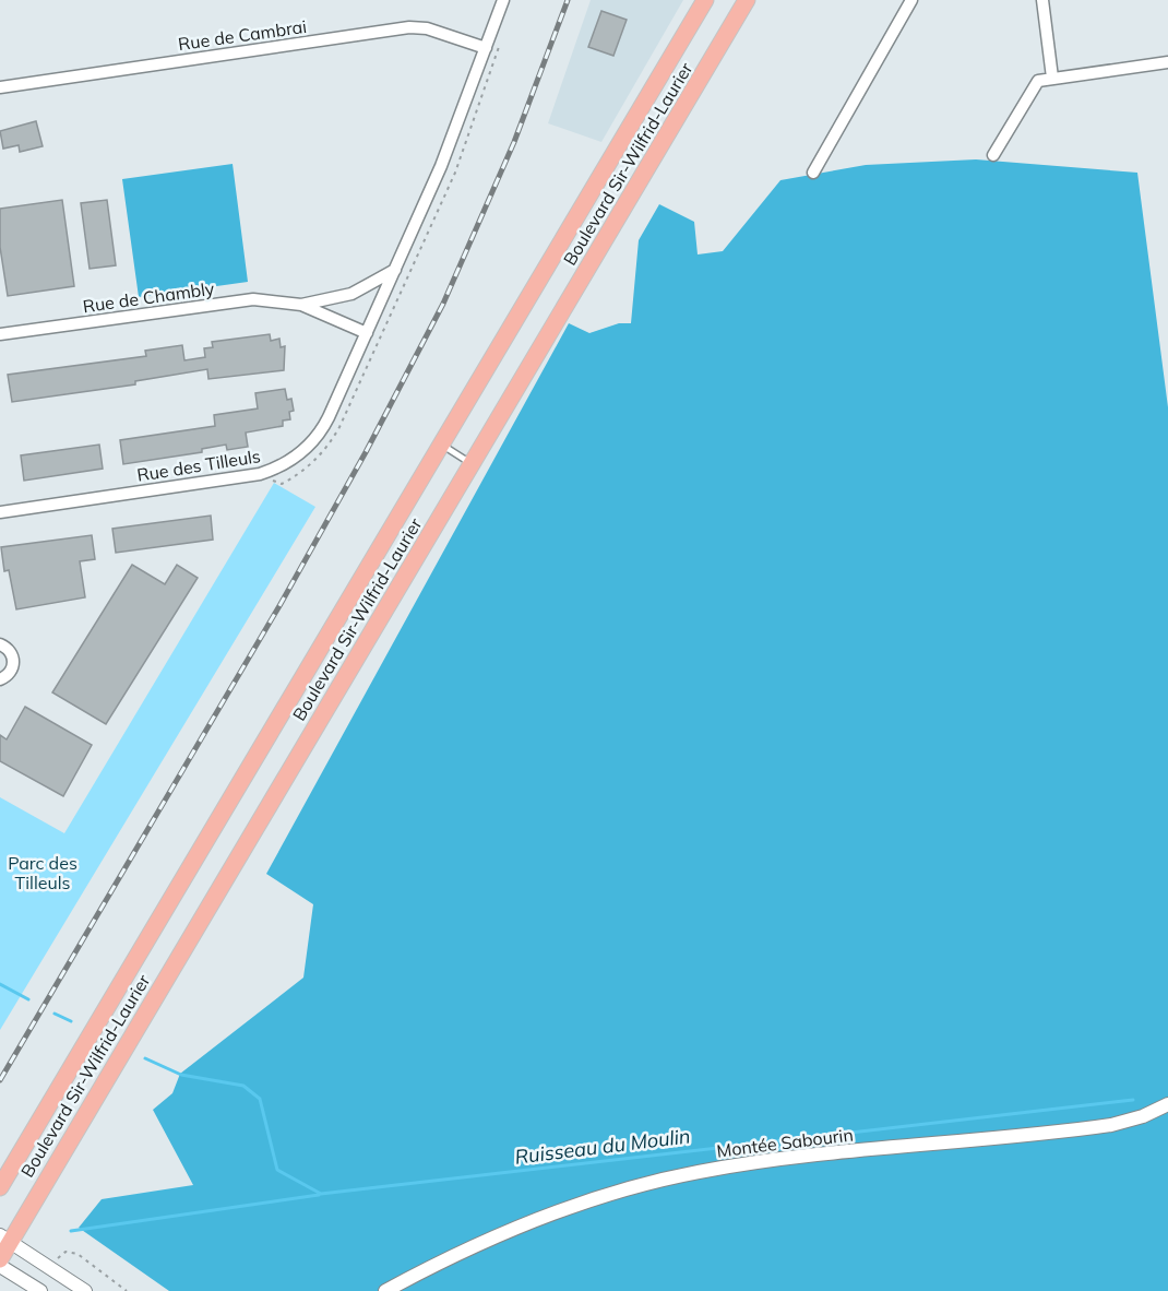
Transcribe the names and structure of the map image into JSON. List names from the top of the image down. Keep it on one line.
{"streets":{"main road":["Boulevard Sir-Wilfrid-Laurier"],"street":["Rue de Cambrai","Rue de Chambly","Rue des Tilleuls","Montée Sabourin"]},"crossings":[["Rue de Chambly","Rue des Tilleuls"]],"water":["Ruisseau du Moulin"],"parks":["Parc des Tilleuls"]}
